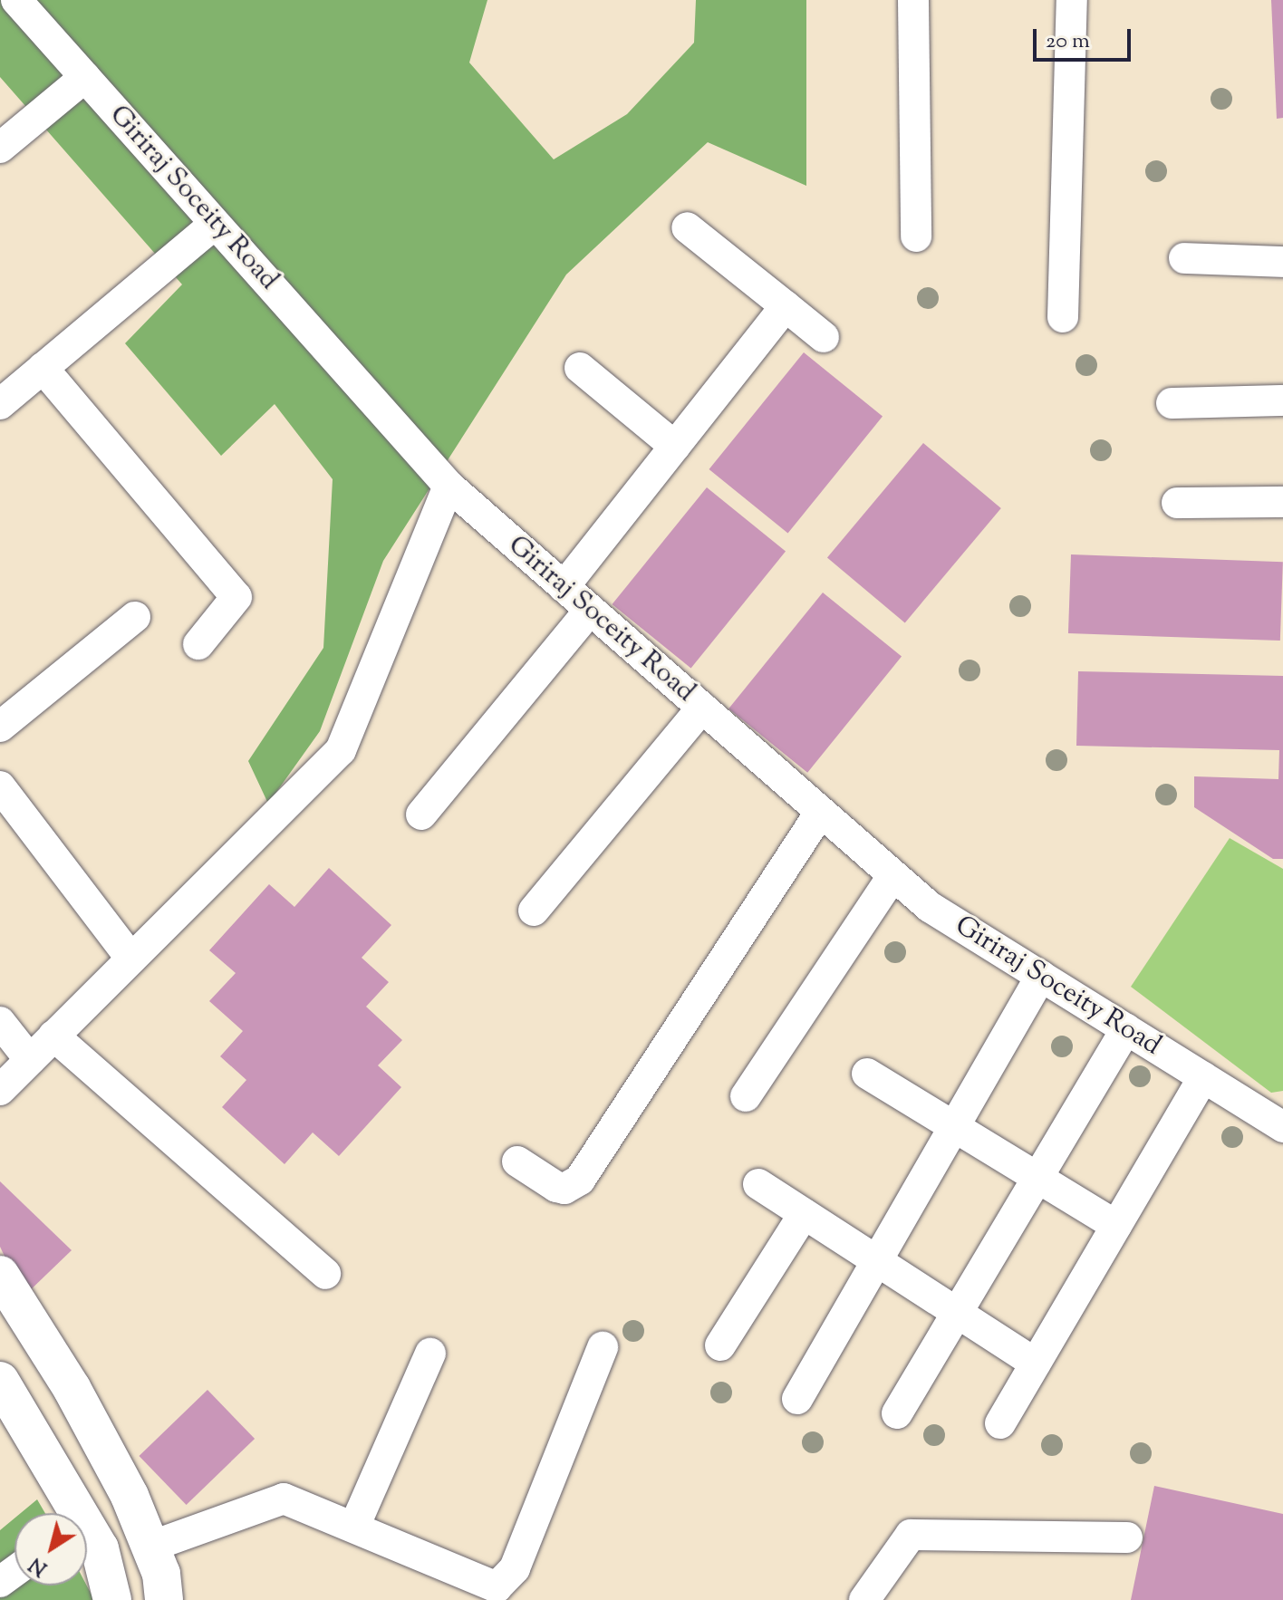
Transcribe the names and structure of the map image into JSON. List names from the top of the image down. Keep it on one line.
{"streets":{"street":["Giriraj Soceity Road"]},"scale_bar":"20 m","north":"bottom left"}
